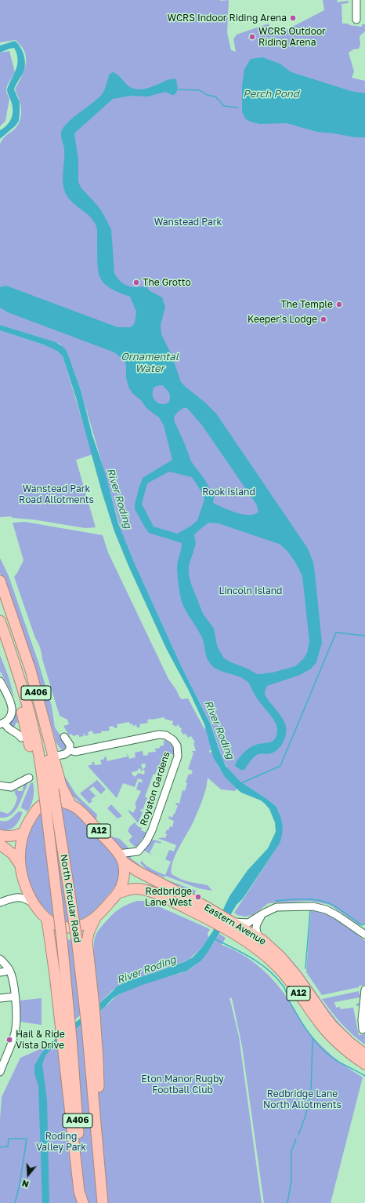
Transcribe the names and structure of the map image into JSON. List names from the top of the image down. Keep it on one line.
{"streets":{"highway":["A406","A12","North Circular Road","Eastern Avenue"],"street":["Royston Gardens"]},"crossings":[["A406","Royston Gardens"],["A406","A12"],["A406","North Circular Road"],["A406","Eastern Avenue"],["Royston Gardens","A12"],["Royston Gardens","Eastern Avenue"],["A12","Eastern Avenue"]],"water":["Perch Pond","Ornamental Water","River Roding"],"parks":["Wanstead Park","Wanstead Park Road Allotments","Rook Island","Lincoln Island","Eton Manor Rugby Football Club","Redbridge Lane North Allotments","Roding Valley Park"],"places":["WCRS Indoor Riding Arena","WCRS Outdoor Riding Arena","The Grotto","The Temple","Keeper's Lodge","Redbridge Lane West","Hail & Ride Vista Drive"],"north":"bottom"}
